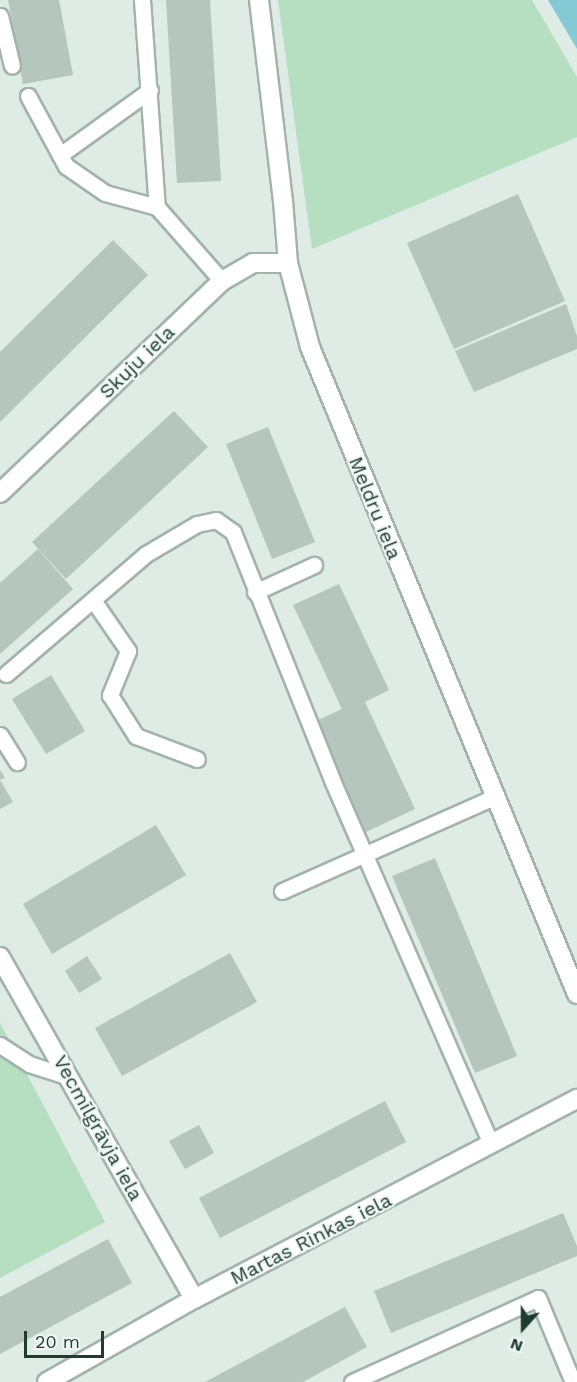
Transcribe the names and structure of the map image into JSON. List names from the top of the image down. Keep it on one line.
{"streets":{"street":["Skuju iela","Meldru iela","Vecmīlgrāvja iela","Martas Rinkas iela"]},"crossings":[["Skuju iela","Meldru iela"],["Vecmīlgrāvja iela","Martas Rinkas iela"]],"scale_bar":"20 m","north":"bottom"}
